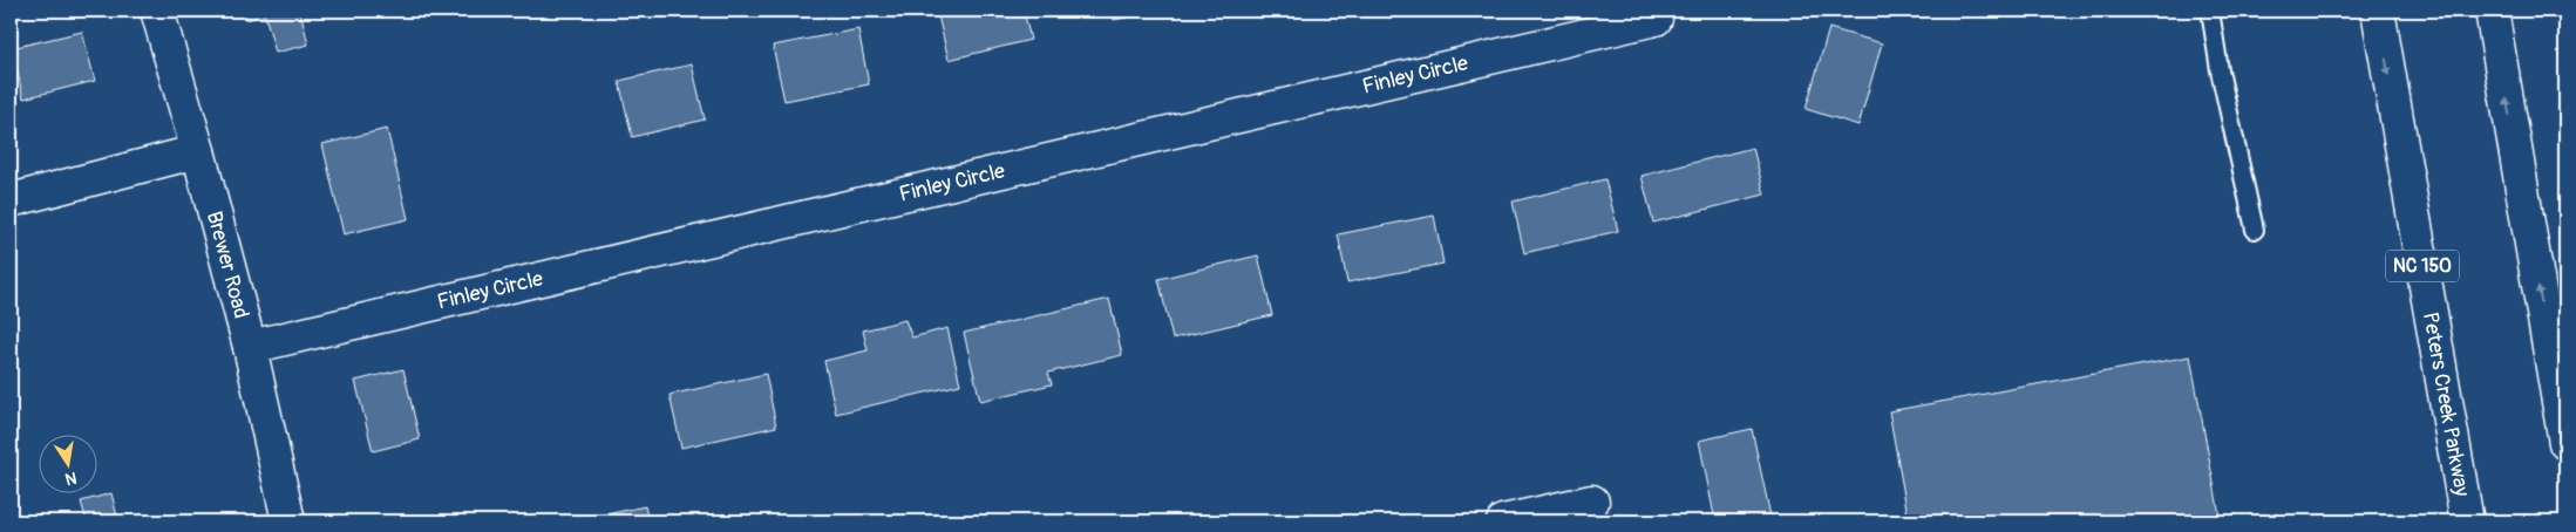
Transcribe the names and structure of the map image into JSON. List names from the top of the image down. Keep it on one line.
{"streets":{"street":["Finley Circle","Brewer Road","NC 150","Peters Creek Parkway"]},"crossings":[["Finley Circle","Brewer Road"]],"north":"bottom"}
